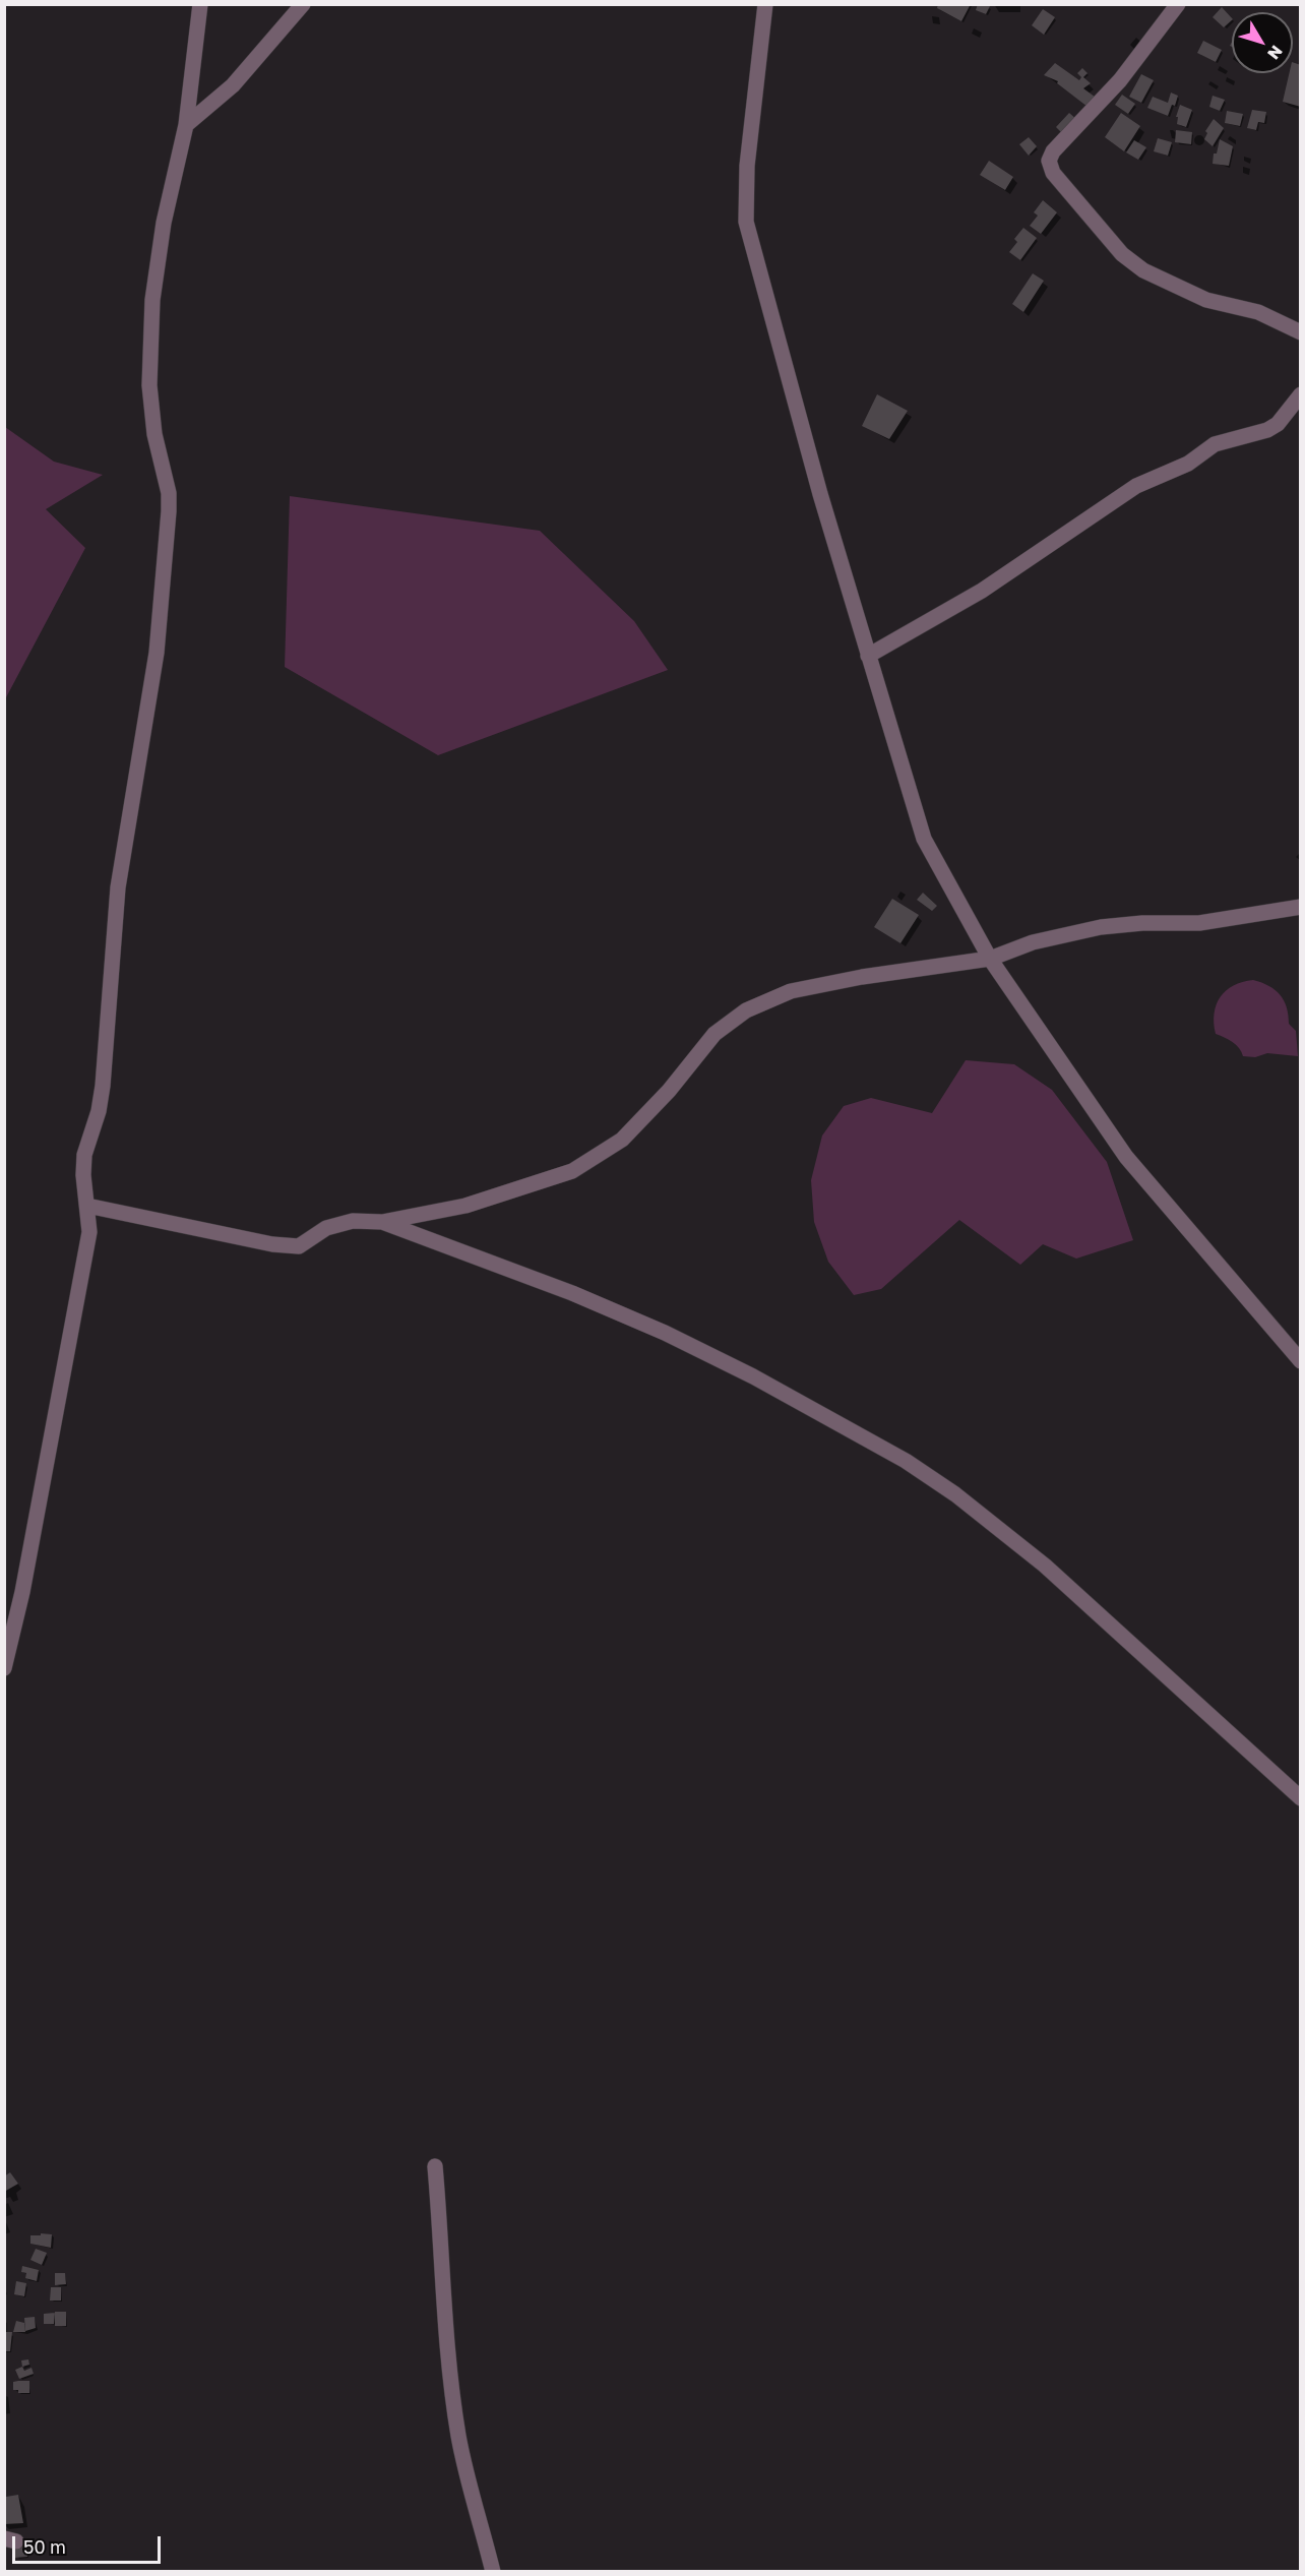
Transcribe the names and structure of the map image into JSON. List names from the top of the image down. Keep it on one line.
{"scale_bar":"50 m","north":"bottom right"}
